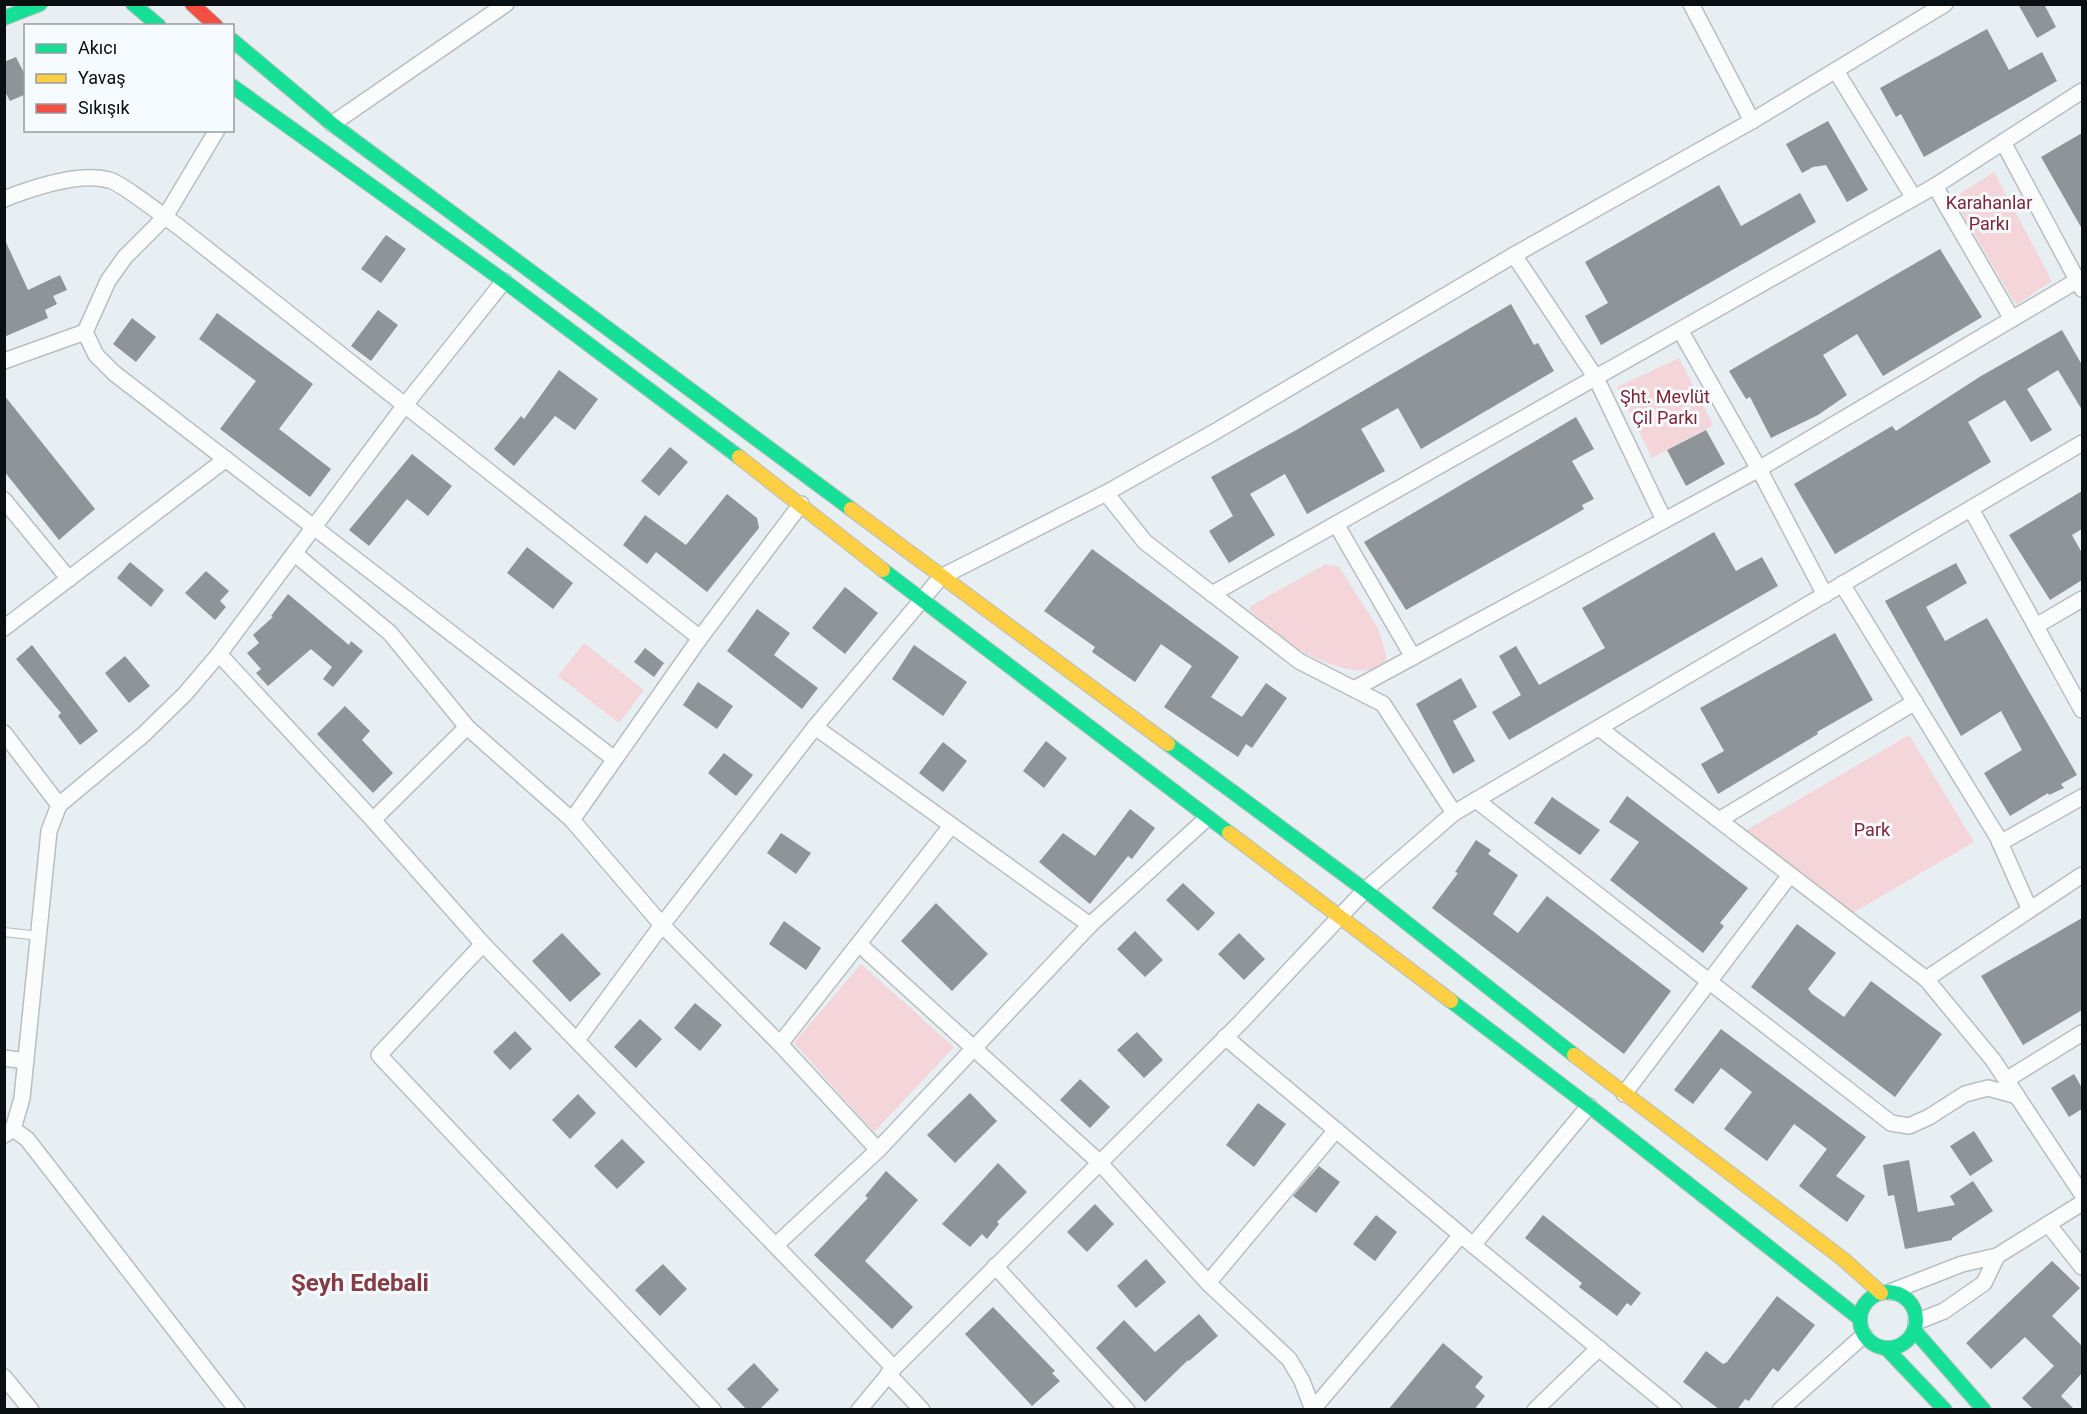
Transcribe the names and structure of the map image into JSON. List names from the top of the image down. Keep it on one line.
{"districts":["Şeyh Edebali"],"parks":["Karahanlar Parkı","Şht. Mevlüt Çil Parkı","Park"],"legend":["Akıcı","Yavaş","Sıkışık"]}
